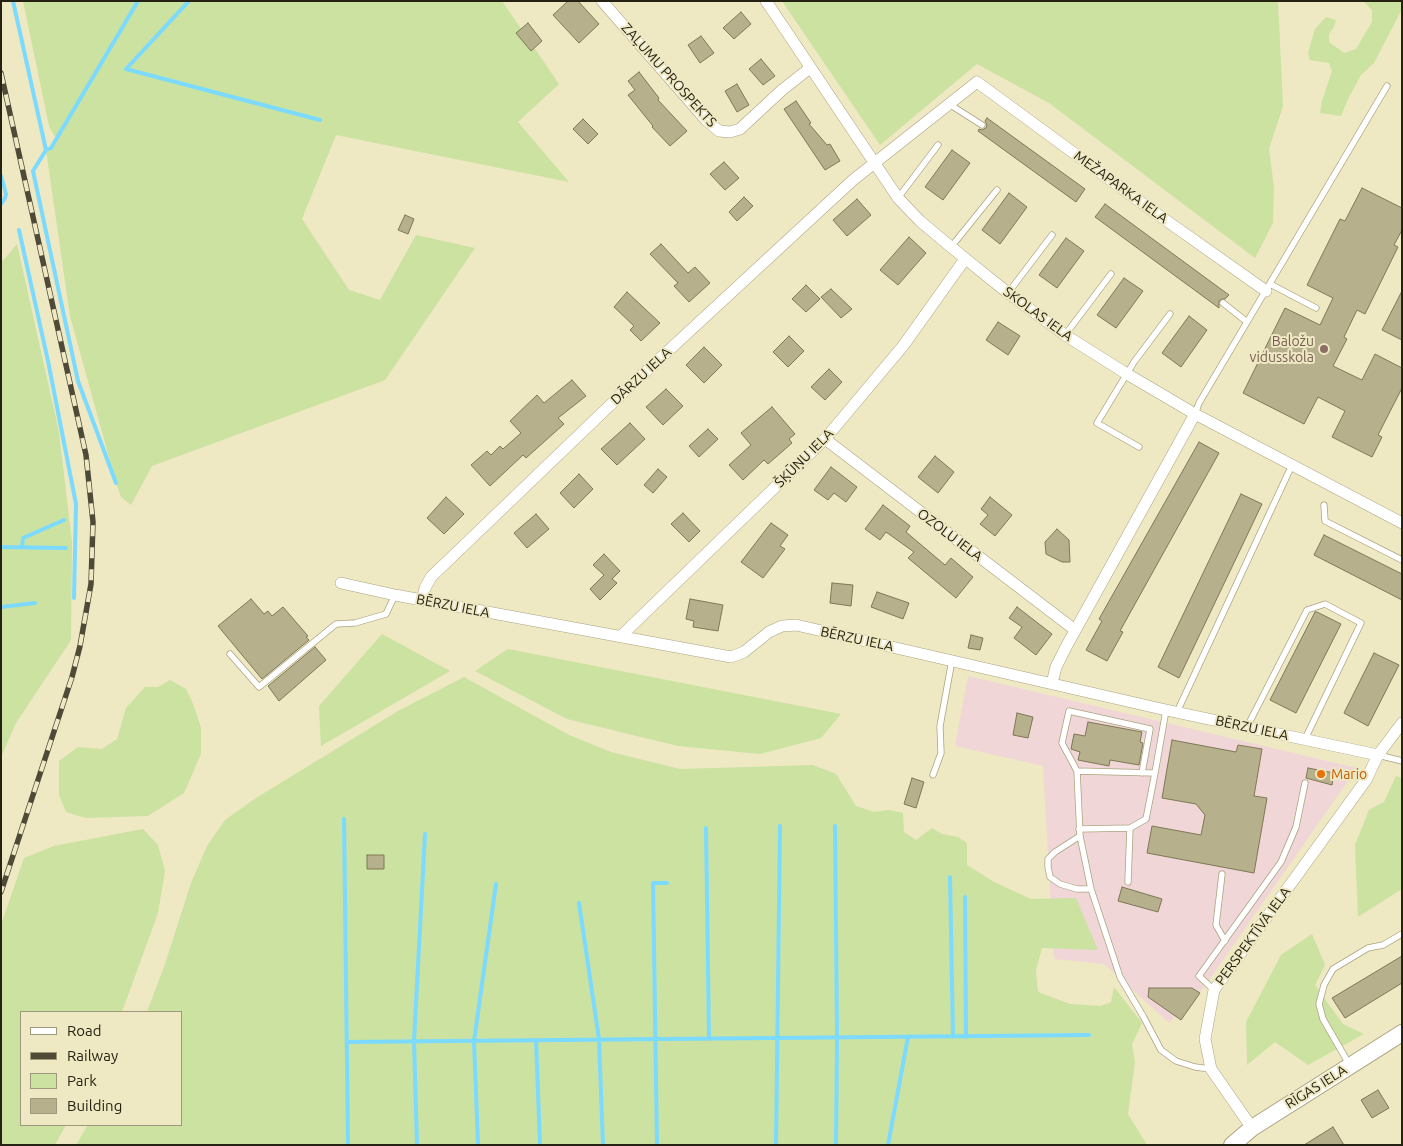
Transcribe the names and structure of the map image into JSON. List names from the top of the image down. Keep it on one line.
{"streets":{"main road":["RĪGAS IELA"],"street":["ZAĻUMU PROSPEKTS","MEŽAPARKA IELA","SKOLAS IELA","DĀRZU IELA","ŠĶŪŅU IELA","OZOLU IELA","BĒRZU IELA","PERSPEKTĪVĀ IELA"]},"crossings":[["ZAĻUMU PROSPEKTS","SKOLAS IELA"],["MEŽAPARKA IELA","DĀRZU IELA"],["SKOLAS IELA","DĀRZU IELA"],["SKOLAS IELA","ŠĶŪŅU IELA"],["DĀRZU IELA","BĒRZU IELA"],["ŠĶŪŅU IELA","OZOLU IELA"],["ŠĶŪŅU IELA","BĒRZU IELA"],["BĒRZU IELA","PERSPEKTĪVĀ IELA"],["PERSPEKTĪVĀ IELA","RĪGAS IELA"]],"places":["Baložu vidusskola","Mario"],"legend":["Road","Railway","Park","Building"]}
